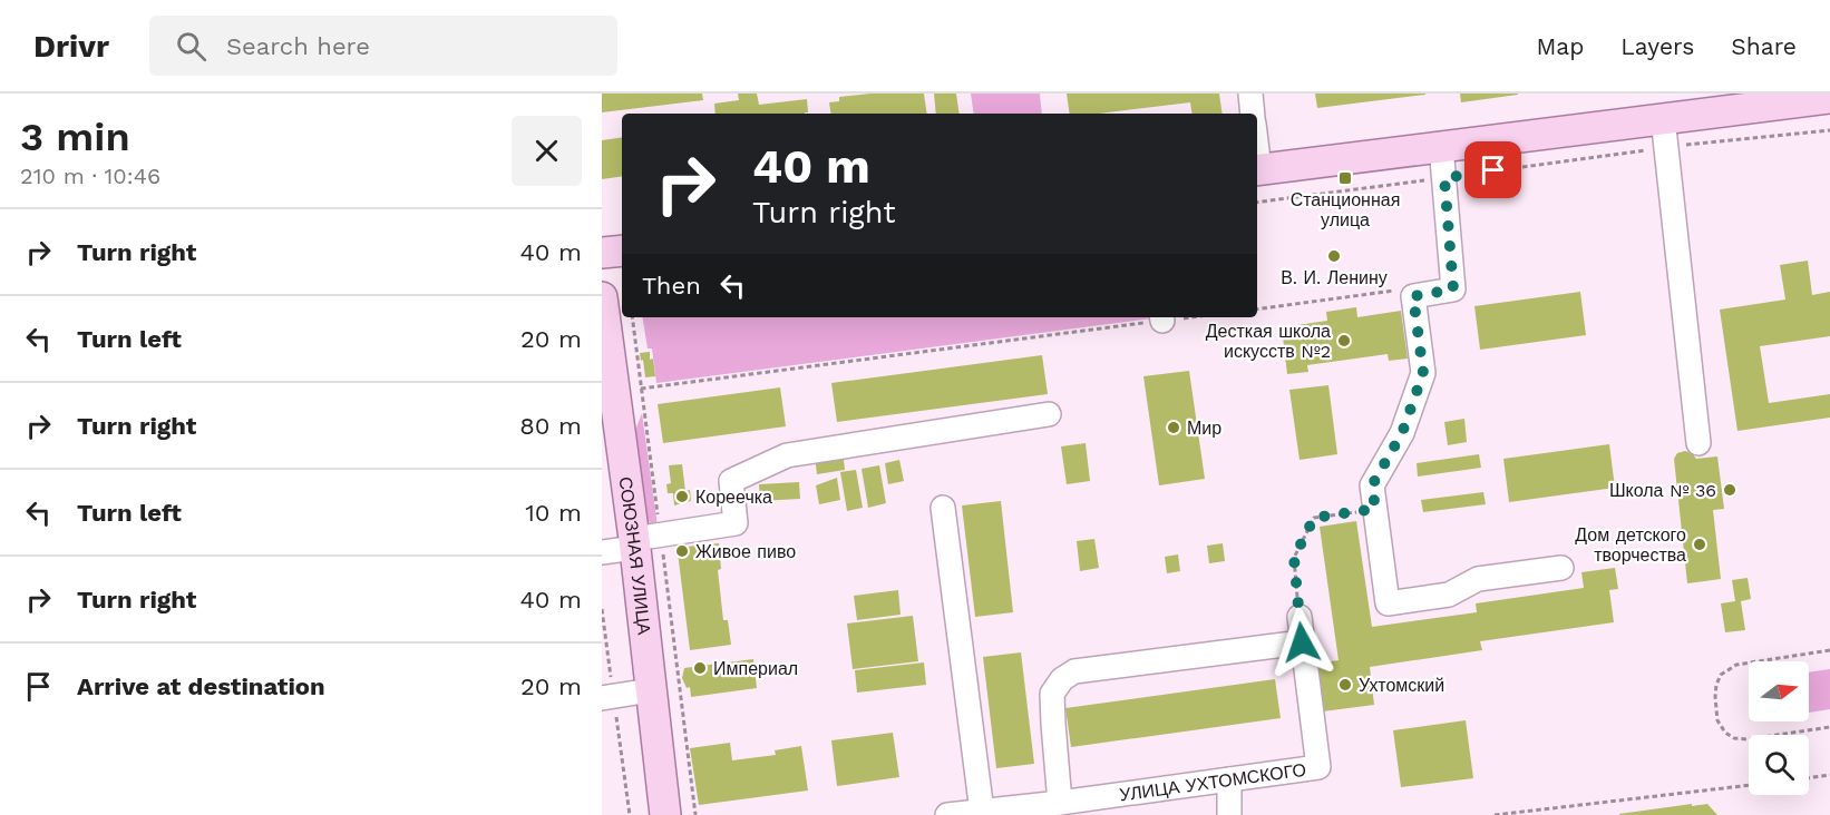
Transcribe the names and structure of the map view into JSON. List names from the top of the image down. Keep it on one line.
{"streets":{"main road":["СОЮЗНАЯ УЛИЦА"],"street":["УЛИЦА УХТОМСКОГО"]},"places":{"transit":["Станционная улица"],"other":["В. И. Ленину","Десткая школа искусств №2","Мир","Школа № 36","Кореечка","Дом детского творчества","Живое пиво","Империал","Ухтомский"]},"north":"right","page":{"header":"Drivr","search":"Search here","nav":["Map","Layers","Share"],"heading":["3 min","210 m · 10:46"],"turn":["40 m","Turn right"],"list":[{"name":"Turn right","value":"40 m"},{"name":"Turn left","value":"20 m"},{"name":"Turn right","value":"80 m"},{"name":"Turn left","value":"10 m"},{"name":"Turn right","value":"40 m"},{"name":"Arrive at destination","value":"20 m"}],"then":"Then"}}
